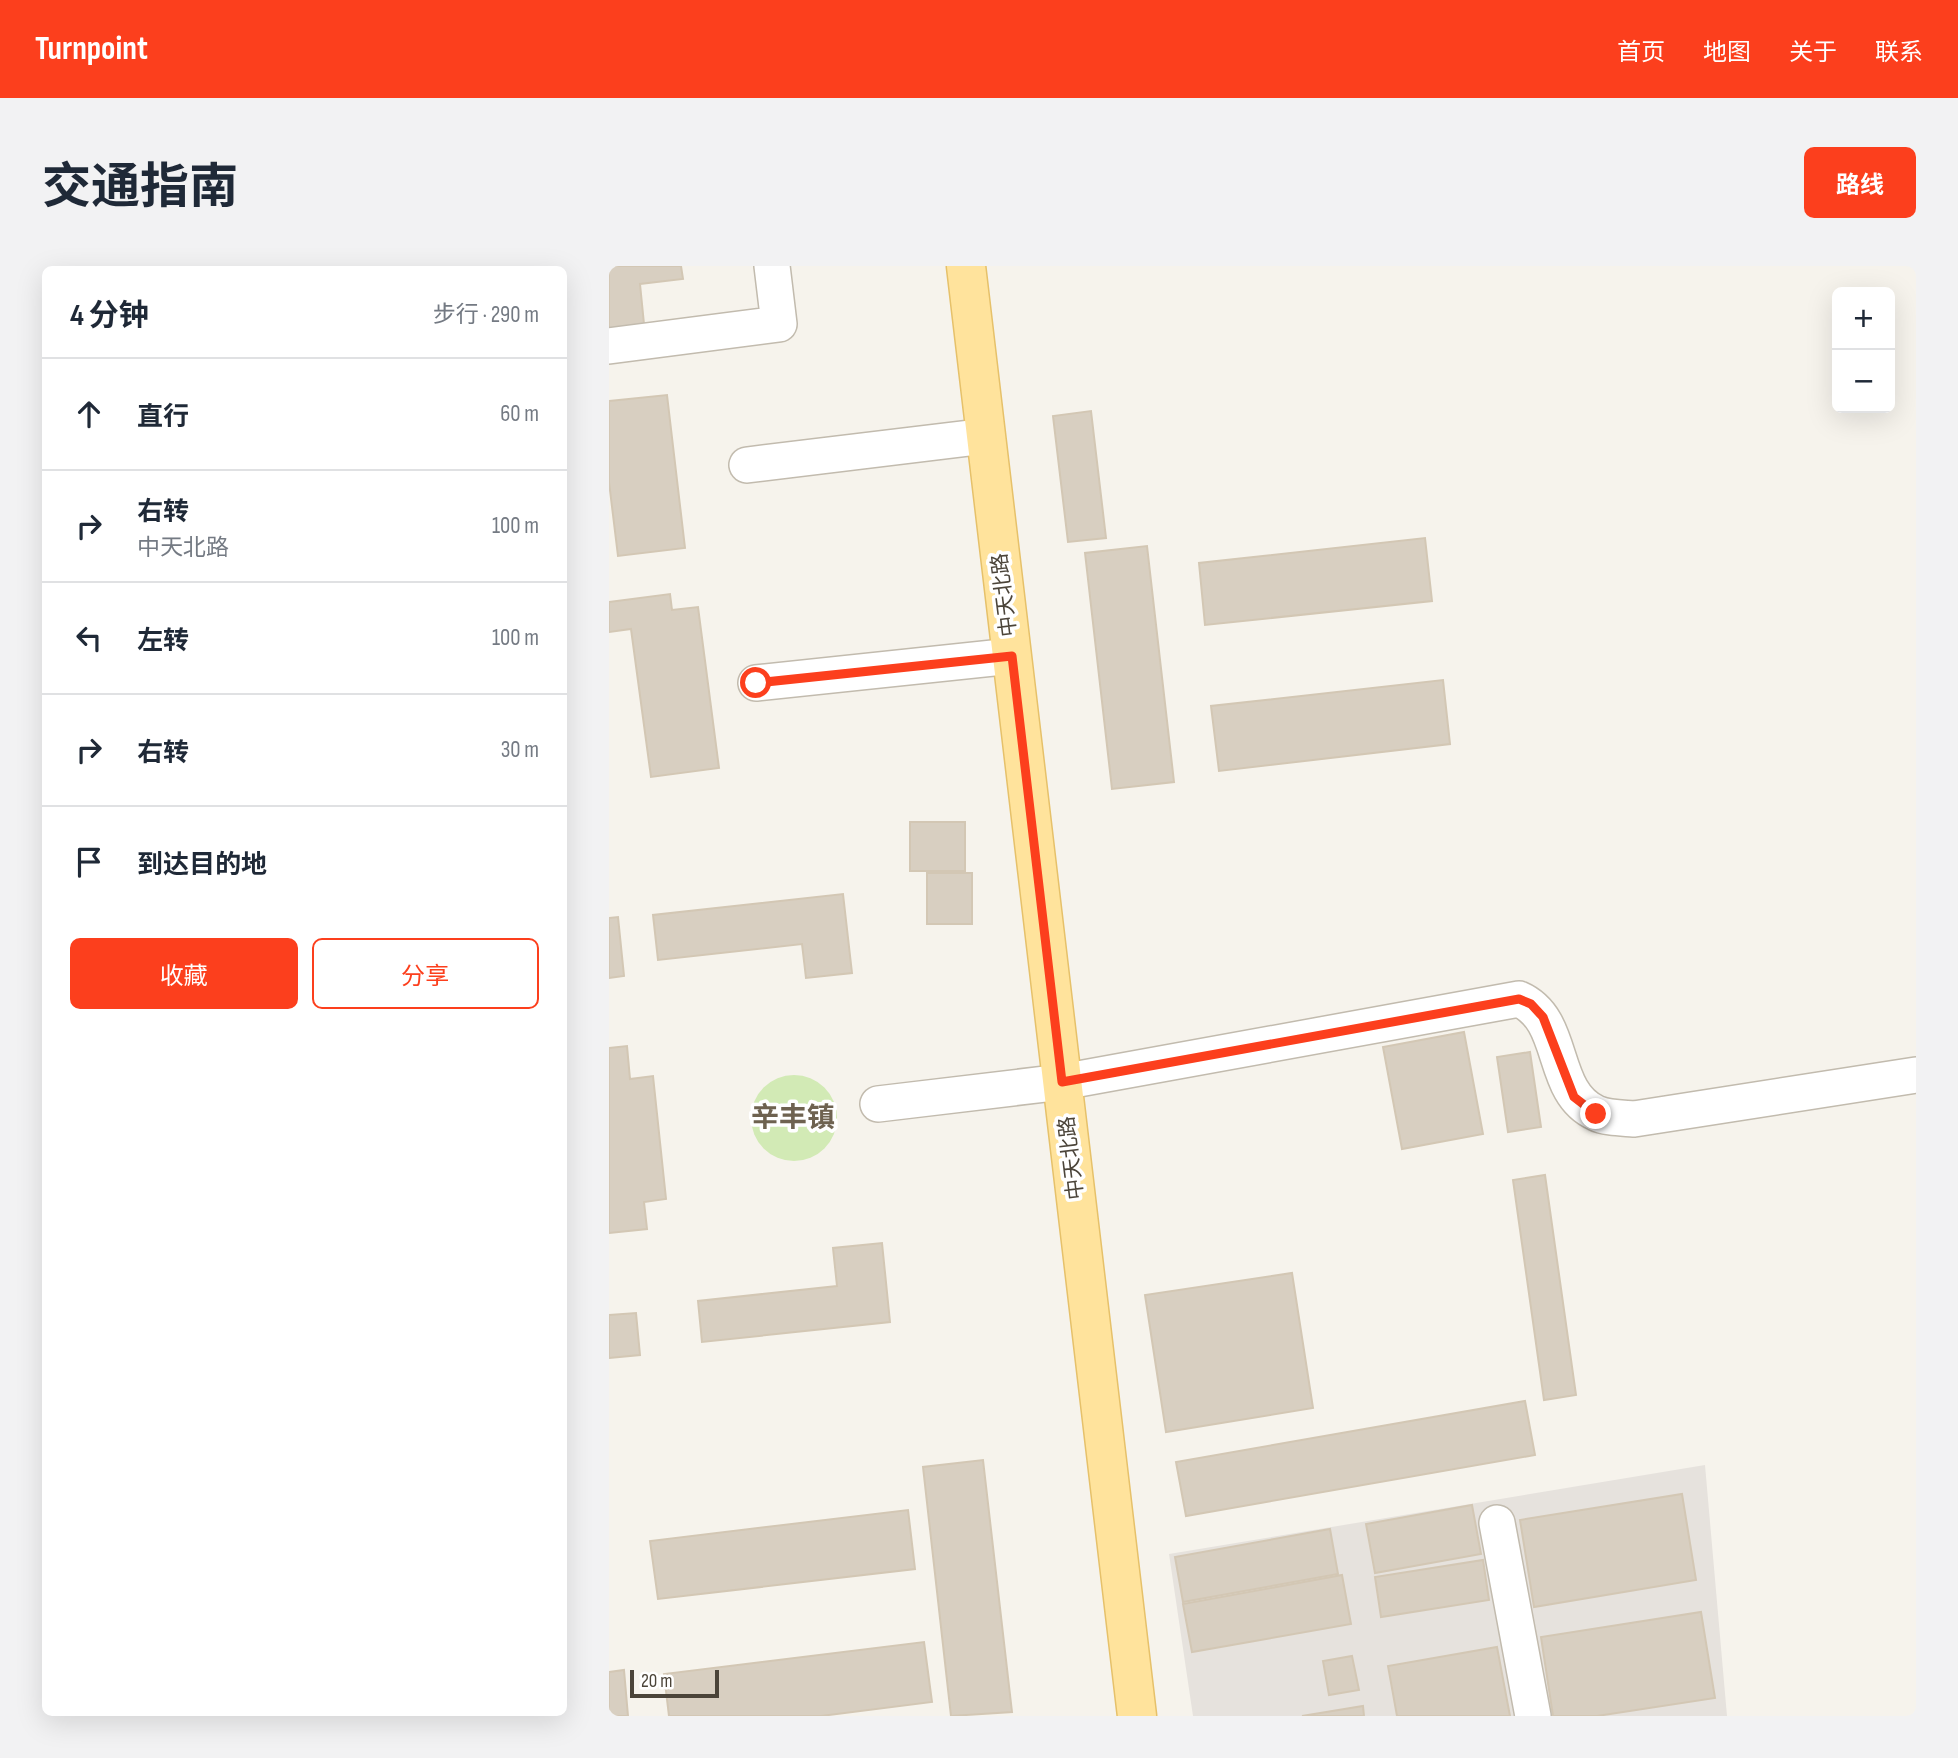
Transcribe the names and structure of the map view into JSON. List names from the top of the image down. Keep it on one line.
{"streets":{"main road":["中天北路"]},"districts":["辛丰镇"],"scale_bar":"20 m","page":{"header":"Turnpoint","nav":["首页","地图","关于","联系"],"title":"交通指南","buttons":["路线",["收藏","分享"]],"heading":["4 分钟","步行 · 290 m"],"map_buttons":["+","−"],"list":[["直行","60 m"],["右转","中天北路","100 m"],["左转","100 m"],["右转","30 m"],"到达目的地"],"scale":"20 m"}}
